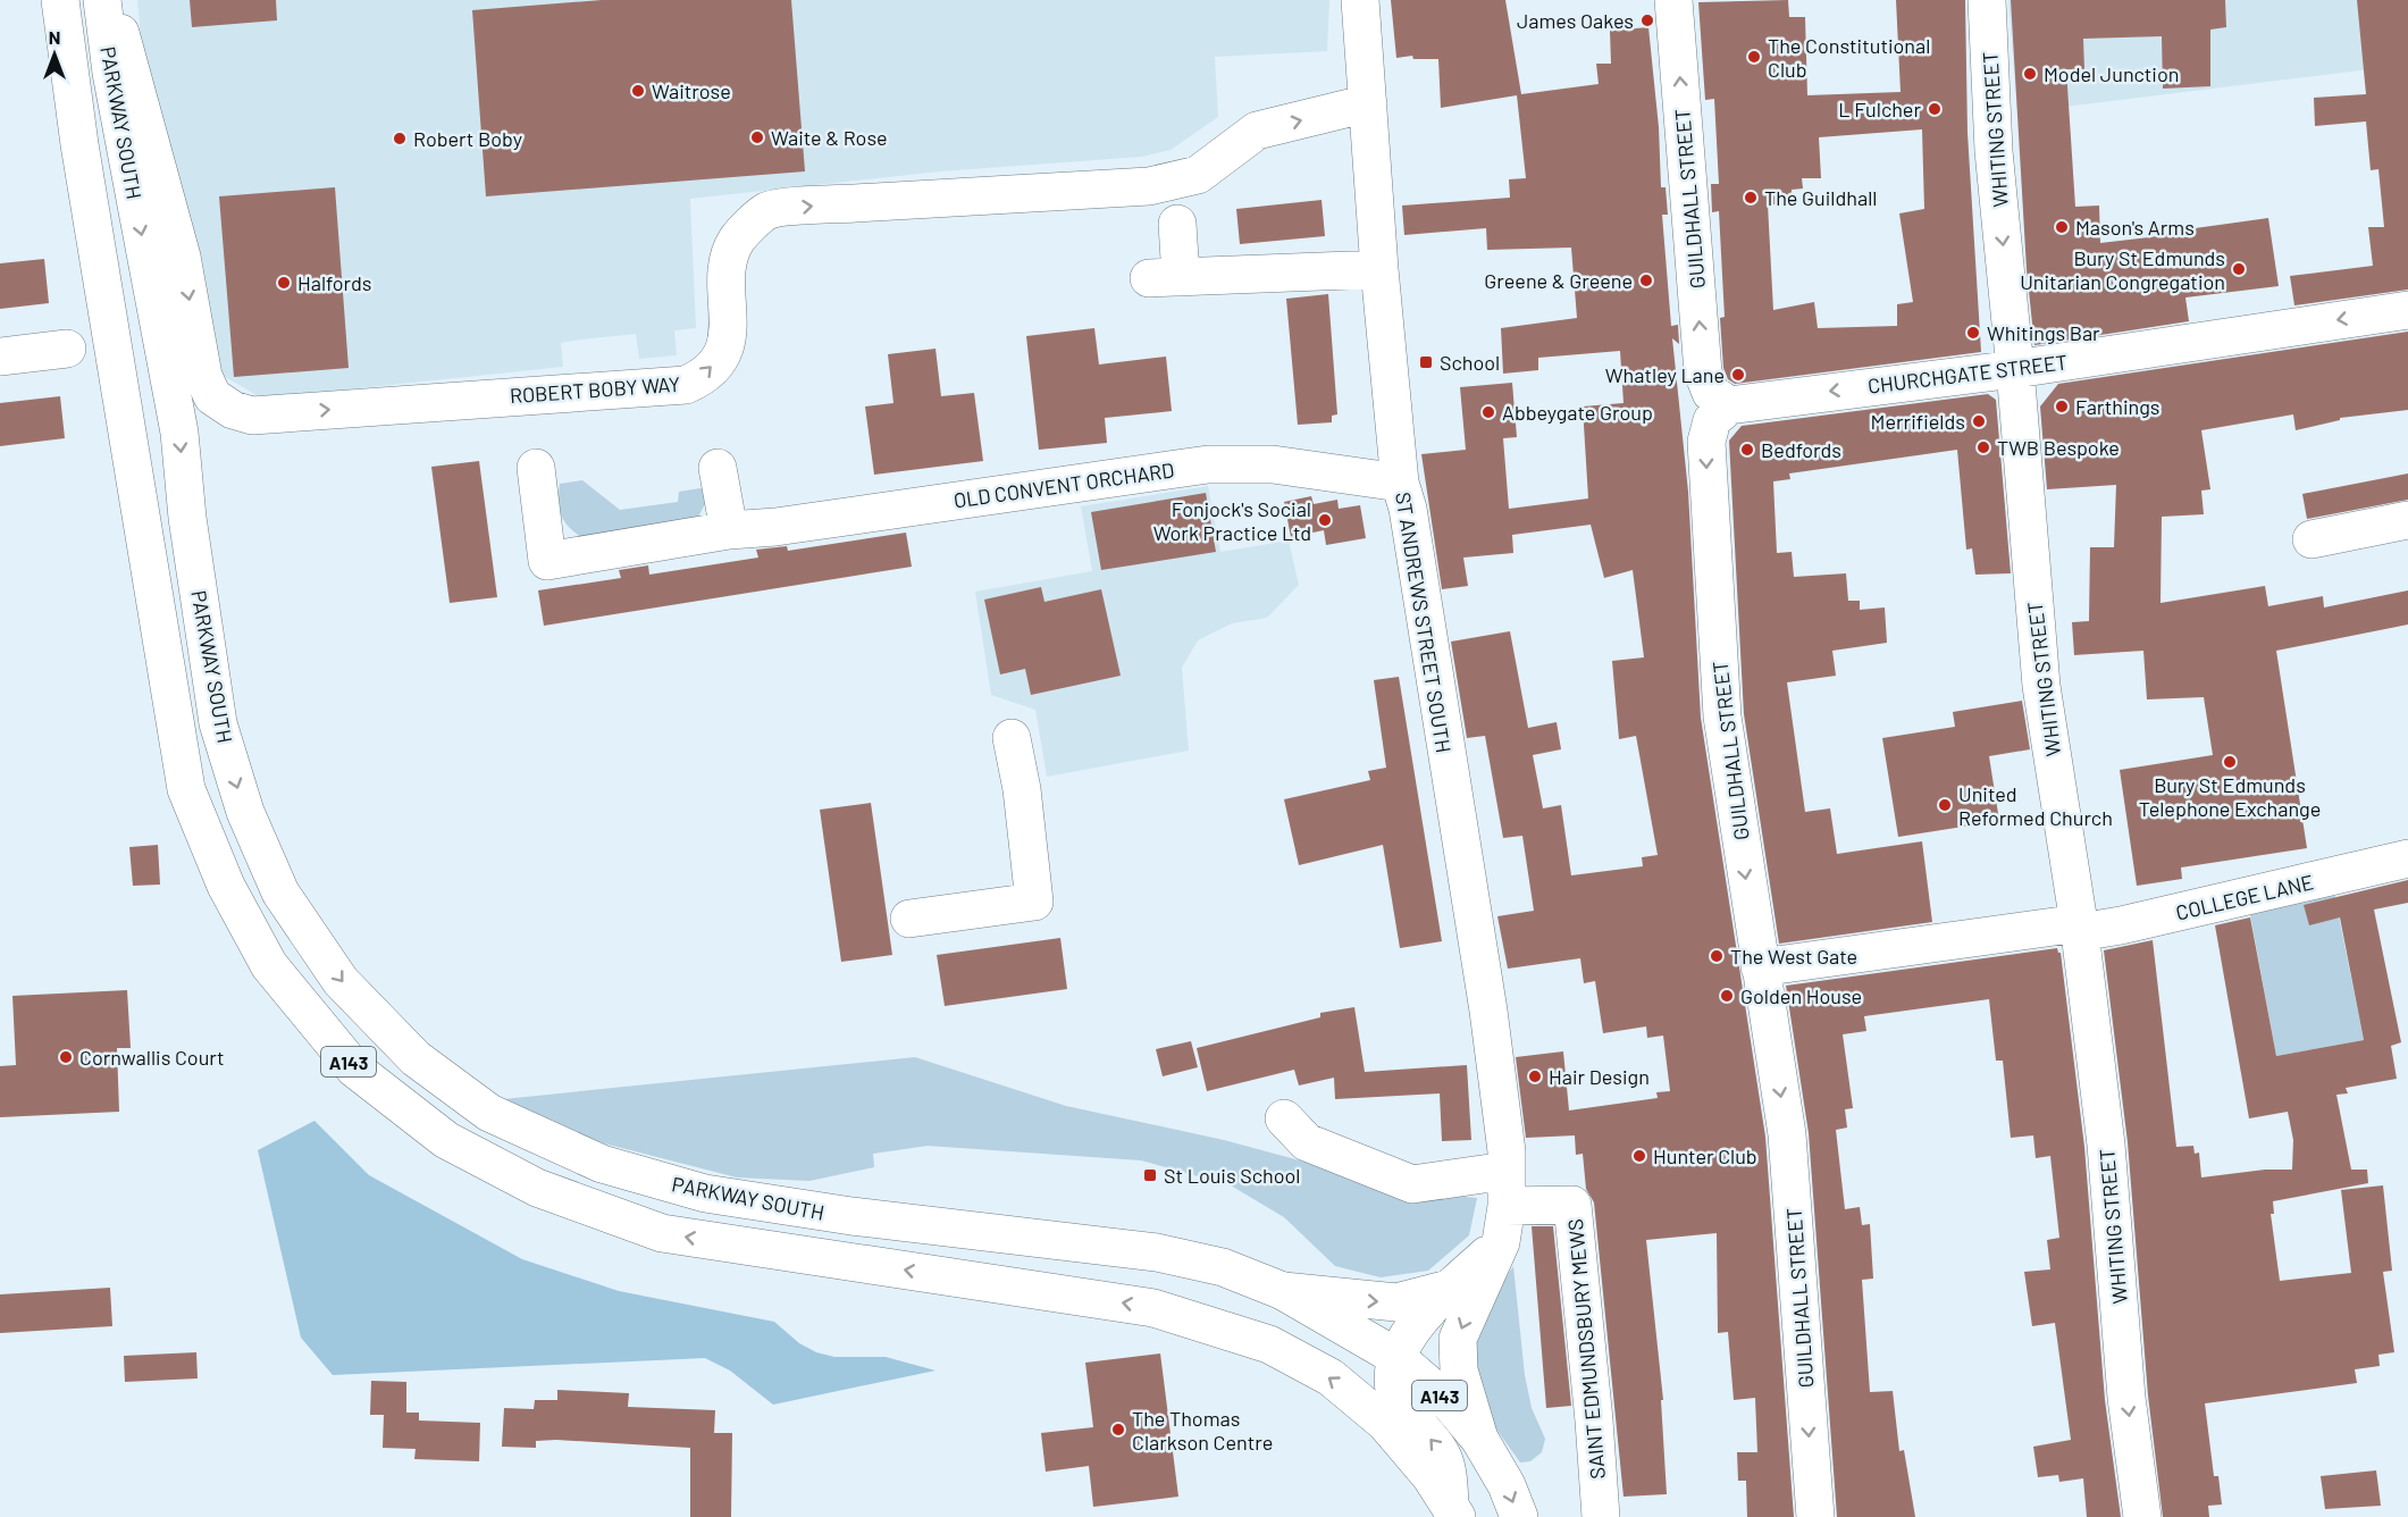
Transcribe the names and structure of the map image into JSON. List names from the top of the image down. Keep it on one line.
{"streets":{"street":["PARKWAY SOUTH","WHITING STREET","GUILDHALL STREET","CHURCHGATE STREET","ROBERT BOBY WAY","OLD CONVENT ORCHARD","ST ANDREWS STREET SOUTH","COLLEGE LANE","A143","SAINT EDMUNDSBURY MEWS"]},"crossings":[["PARKWAY SOUTH","ST ANDREWS STREET SOUTH"],["WHITING STREET","CHURCHGATE STREET"],["WHITING STREET","COLLEGE LANE"],["GUILDHALL STREET","CHURCHGATE STREET"],["GUILDHALL STREET","COLLEGE LANE"],["ROBERT BOBY WAY","ST ANDREWS STREET SOUTH"],["OLD CONVENT ORCHARD","ST ANDREWS STREET SOUTH"],["ST ANDREWS STREET SOUTH","SAINT EDMUNDSBURY MEWS"]],"one_way":["WHITING STREET","CHURCHGATE STREET"],"places":{"other":["James Oakes","The Constitutional Club","Model Junction","Waitrose","L Fulcher","Waite & Rose","Robert Boby","The Guildhall","Mason's Arms","Bury St Edmunds Unitarian Congregation","Greene & Greene","Halfords","Whitings Bar","Whatley Lane","Farthings","Abbeygate Group","Merrifields","TWB Bespoke","Bedfords","Fonjock's Social Work Practice Ltd","Bury St Edmunds Telephone Exchange","United Reformed Church","The West Gate","Golden House","Cornwallis Court","Hair Design","Hunter Club","The Thomas Clarkson Centre"],"transit":["School","St Louis School"]},"north":"top"}
